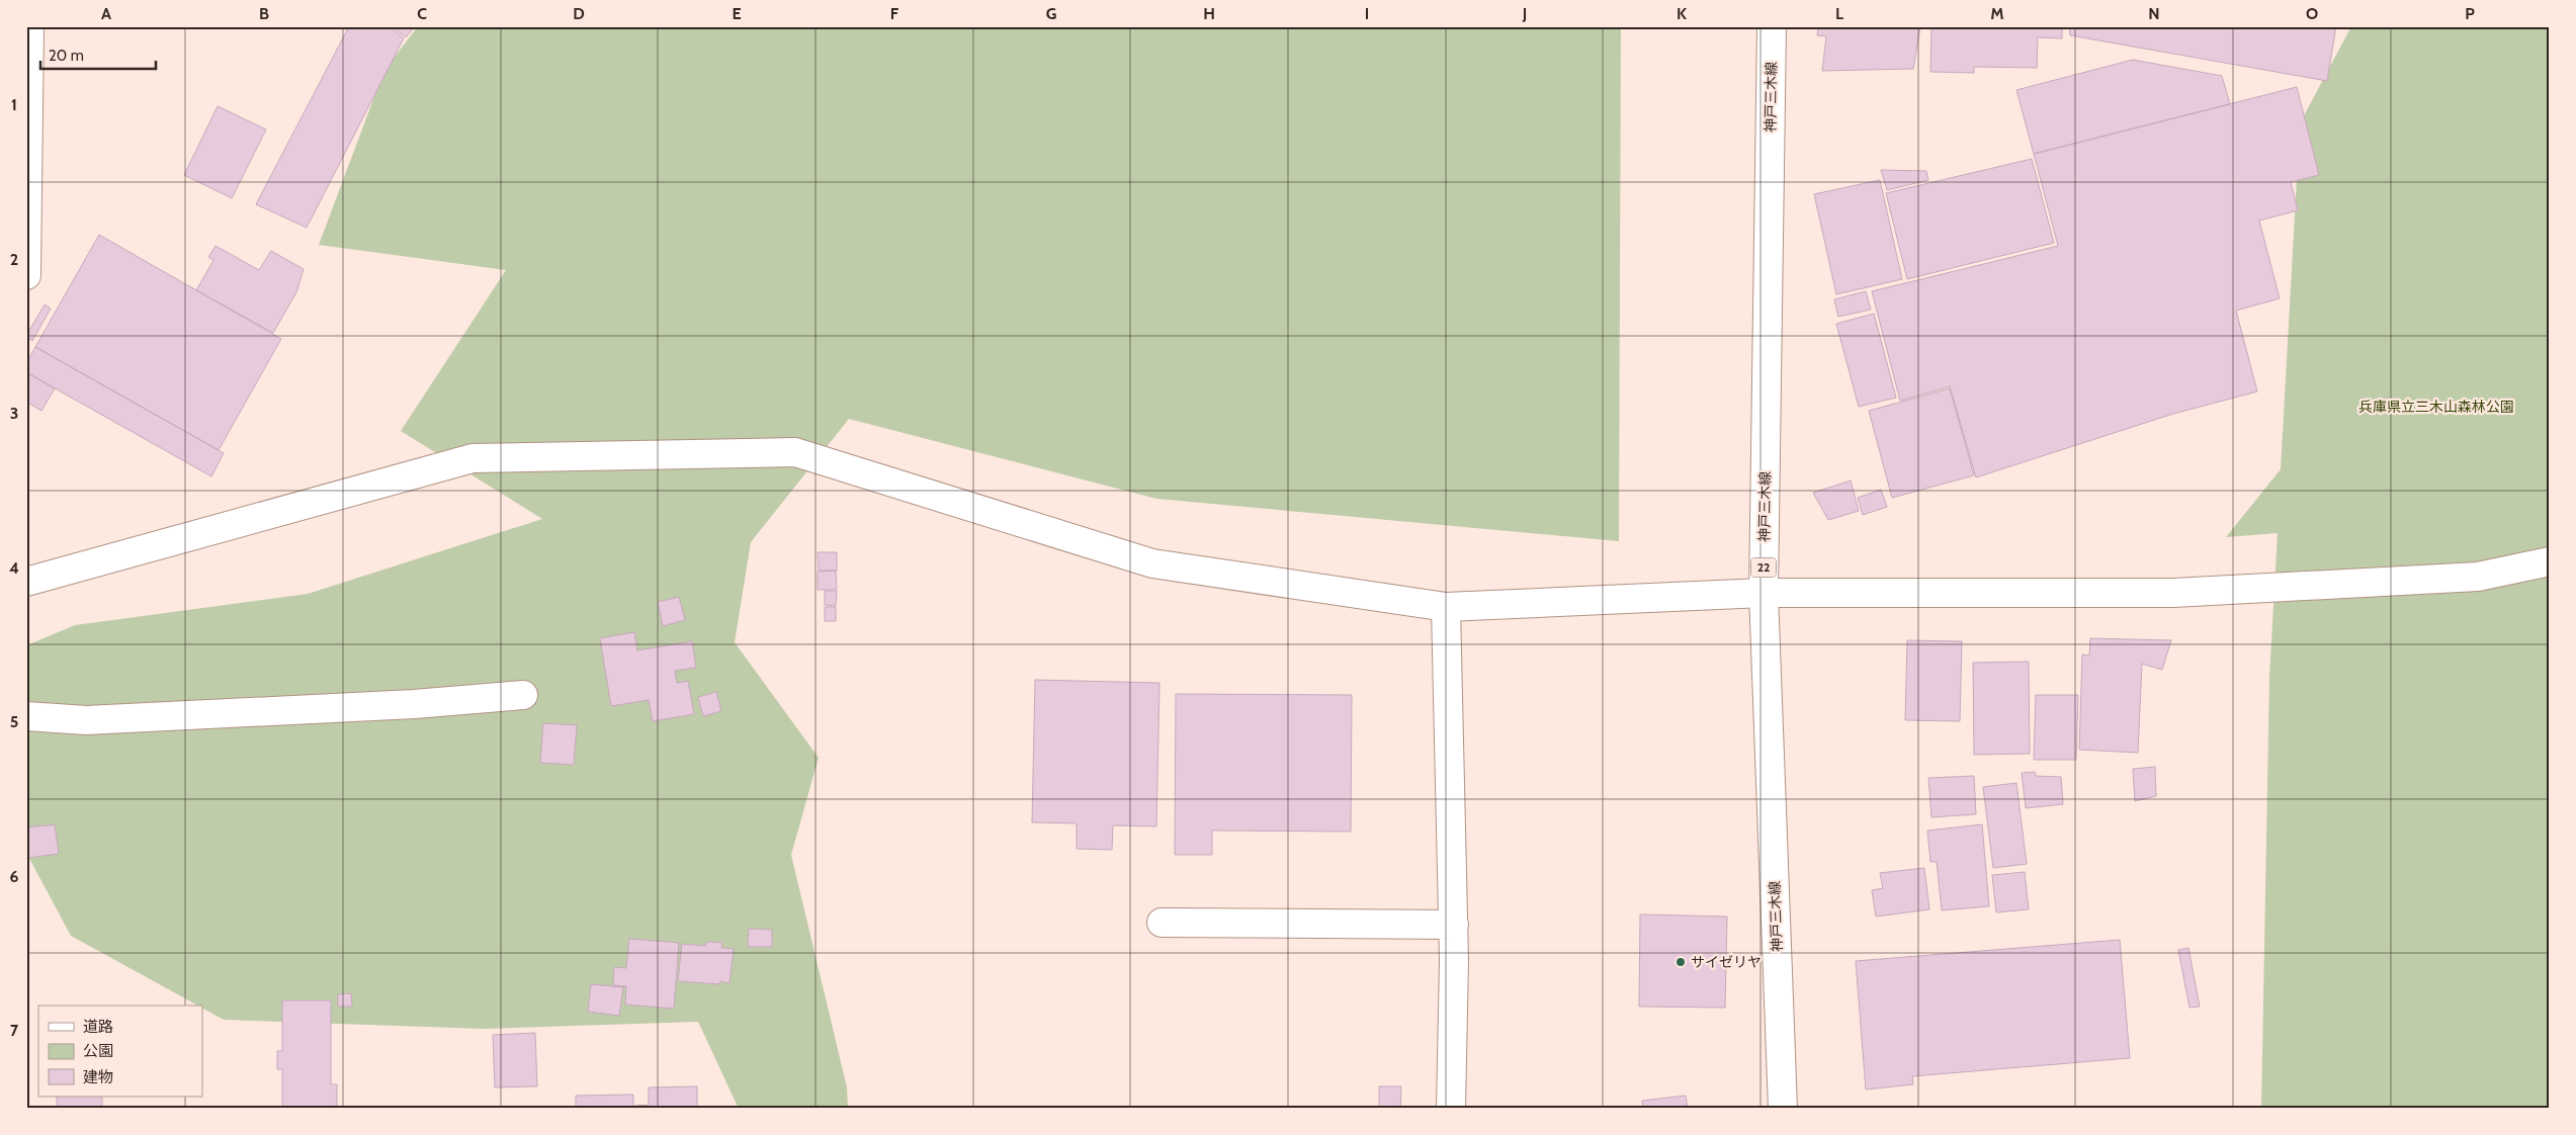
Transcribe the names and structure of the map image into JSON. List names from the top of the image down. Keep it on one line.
{"streets":{"street":["神戸三木線","22"]},"parks":["兵庫県立三木山森林公園"],"places":["サイゼリヤ"],"legend":["道路","公園","建物"],"scale_bar":"20 m","grid":{"columns":["A","B","C","D","E","F","G","H","I","J","K","L","M","N","O","P"],"rows":["1","2","3","4","5","6","7"]}}
